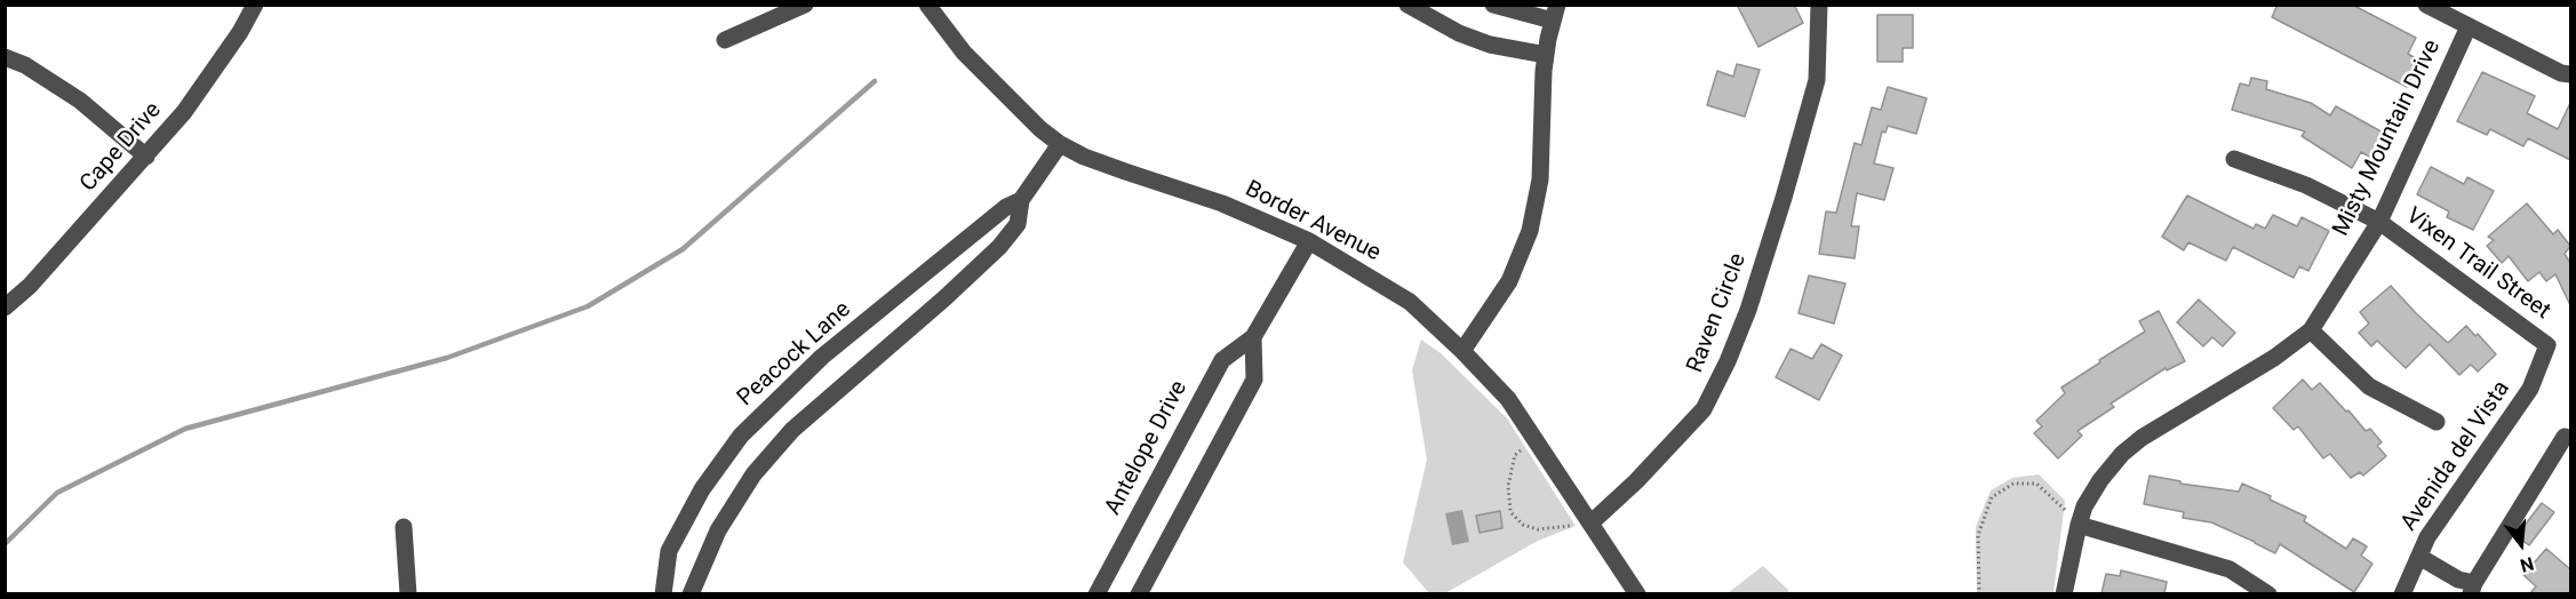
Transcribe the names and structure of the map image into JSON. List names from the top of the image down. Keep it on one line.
{"streets":{"street":["Misty Mountain Drive","Cape Drive","Border Avenue","Vixen Trail Street","Raven Circle","Peacock Lane","Antelope Drive","Avenida del Vista"]},"crossings":[["Misty Mountain Drive","Vixen Trail Street"],["Border Avenue","Raven Circle"],["Border Avenue","Peacock Lane"],["Border Avenue","Antelope Drive"],["Vixen Trail Street","Avenida del Vista"]],"north":"bottom"}
